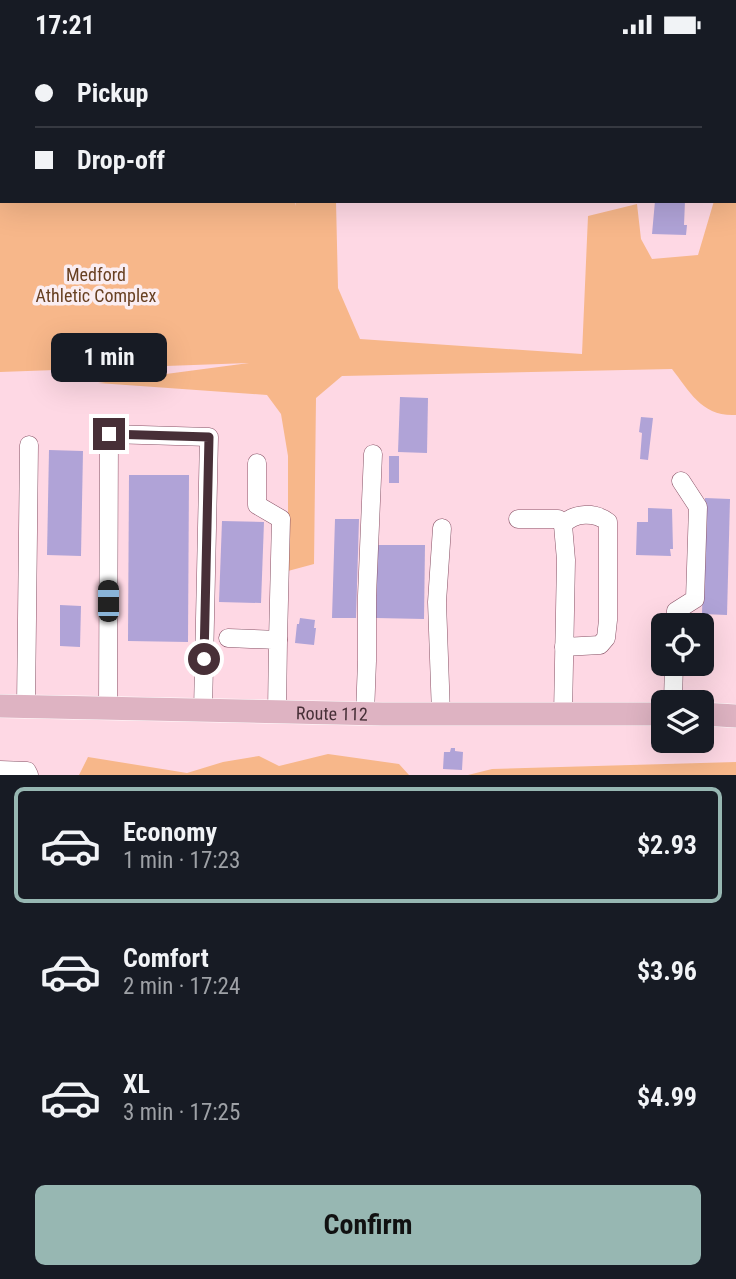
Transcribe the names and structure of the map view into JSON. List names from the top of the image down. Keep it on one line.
{"streets":{"main road":["Route 112"]},"parks":["Medford Athletic Complex"],"page":{"status":"17:21","banner":["Pickup","Drop-off"],"bubble":"1 min","list":[{"name":"Economy","note":"1 min · 17:23","value":"$2.93"},{"name":"Comfort","note":"2 min · 17:24","value":"$3.96"},{"name":"XL","note":"3 min · 17:25","value":"$4.99"}],"buttons":"Confirm"}}
